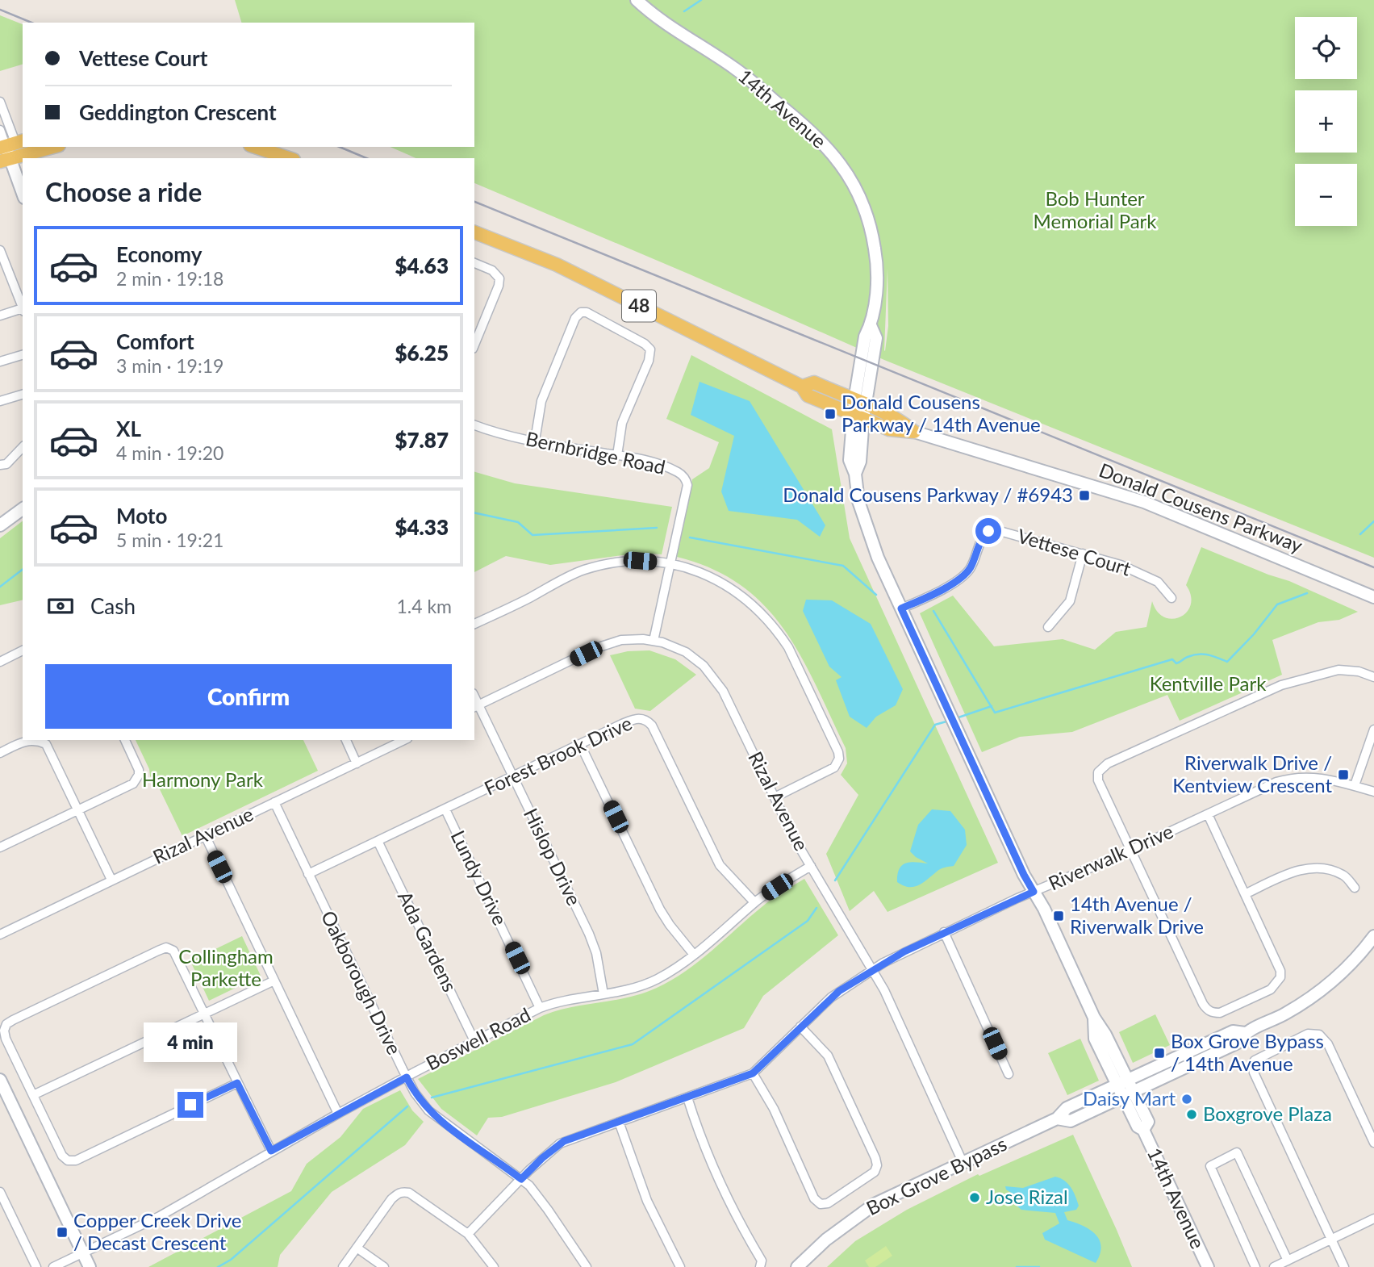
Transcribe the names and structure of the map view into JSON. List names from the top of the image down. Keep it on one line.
{"streets":{"main road":["14th Avenue","48","Donald Cousens Parkway","Box Grove Bypass"],"street":["Bernbridge Road","Vettese Court","Forest Brook Drive","Rizal Avenue","Hislop Drive","Riverwalk Drive","Lundy Drive","Ada Gardens","Oakborough Drive","Boswell Road"]},"crossings":[["14th Avenue","Donald Cousens Parkway"],["14th Avenue","Vettese Court"],["14th Avenue","Riverwalk Drive"],["14th Avenue","Box Grove Bypass"],["Bernbridge Road","Rizal Avenue"],["Forest Brook Drive","Hislop Drive"],["Forest Brook Drive","Lundy Drive"],["Forest Brook Drive","Ada Gardens"],["Forest Brook Drive","Oakborough Drive"],["Forest Brook Drive","Boswell Road"],["Rizal Avenue","Hislop Drive"],["Rizal Avenue","Riverwalk Drive"],["Rizal Avenue","Oakborough Drive"],["Rizal Avenue","Boswell Road"],["Rizal Avenue","Box Grove Bypass"],["Hislop Drive","Boswell Road"],["Riverwalk Drive","Oakborough Drive"],["Lundy Drive","Boswell Road"],["Ada Gardens","Boswell Road"],["Oakborough Drive","Boswell Road"]],"parks":["Bob Hunter Memorial Park","Kentville Park","Harmony Park","Collingham Parkette"],"places":{"transit":["Donald Cousens Parkway / 14th Avenue","Donald Cousens Parkway / #6943","Riverwalk Drive / Kentview Crescent","14th Avenue / Riverwalk Drive","Box Grove Bypass / 14th Avenue","Copper Creek Drive / Decast Crescent"],"other":["Daisy Mart","Boxgrove Plaza","Jose Rizal"]},"page":{"map_buttons":["+","−"],"banner":["Vettese Court","Geddington Crescent"],"heading":"Choose a ride","list":[{"name":"Economy","note":"2 min · 19:18","value":"$4.63"},{"name":"Comfort","note":"3 min · 19:19","value":"$6.25"},{"name":"XL","note":"4 min · 19:20","value":"$7.87"},{"name":"Moto","note":"5 min · 19:21","value":"$4.33"}],"pay":["Cash","1.4 km"],"buttons":"Confirm","bubble":"4 min"}}
